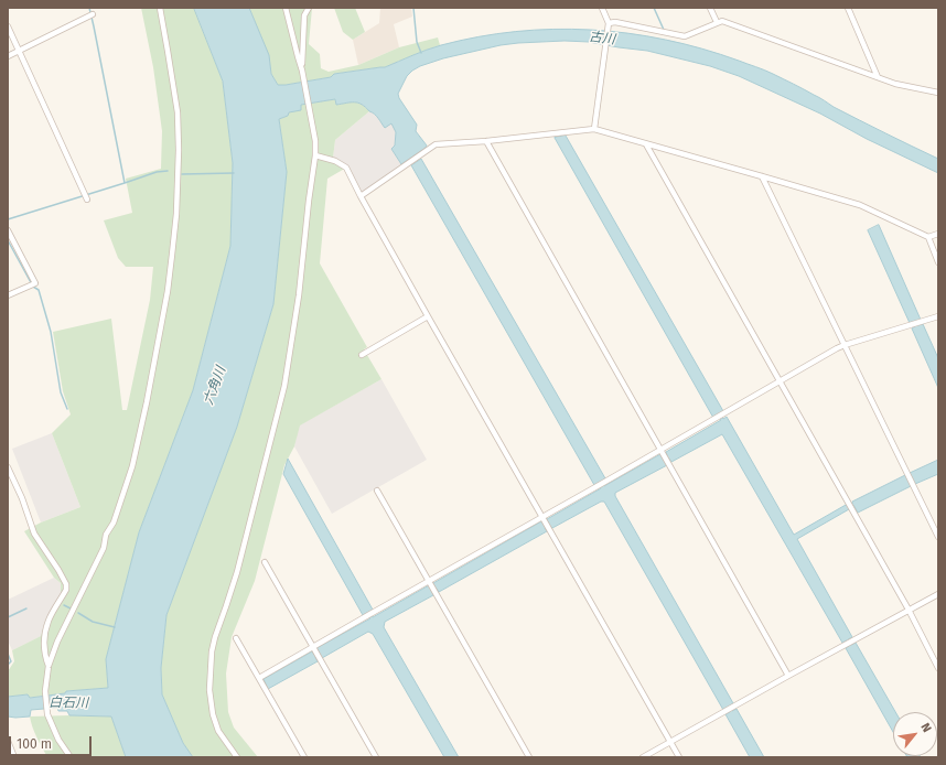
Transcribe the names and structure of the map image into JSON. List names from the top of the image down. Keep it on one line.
{"water":["古川","六角川","白石川"],"scale_bar":"100 m","north":"top right"}
